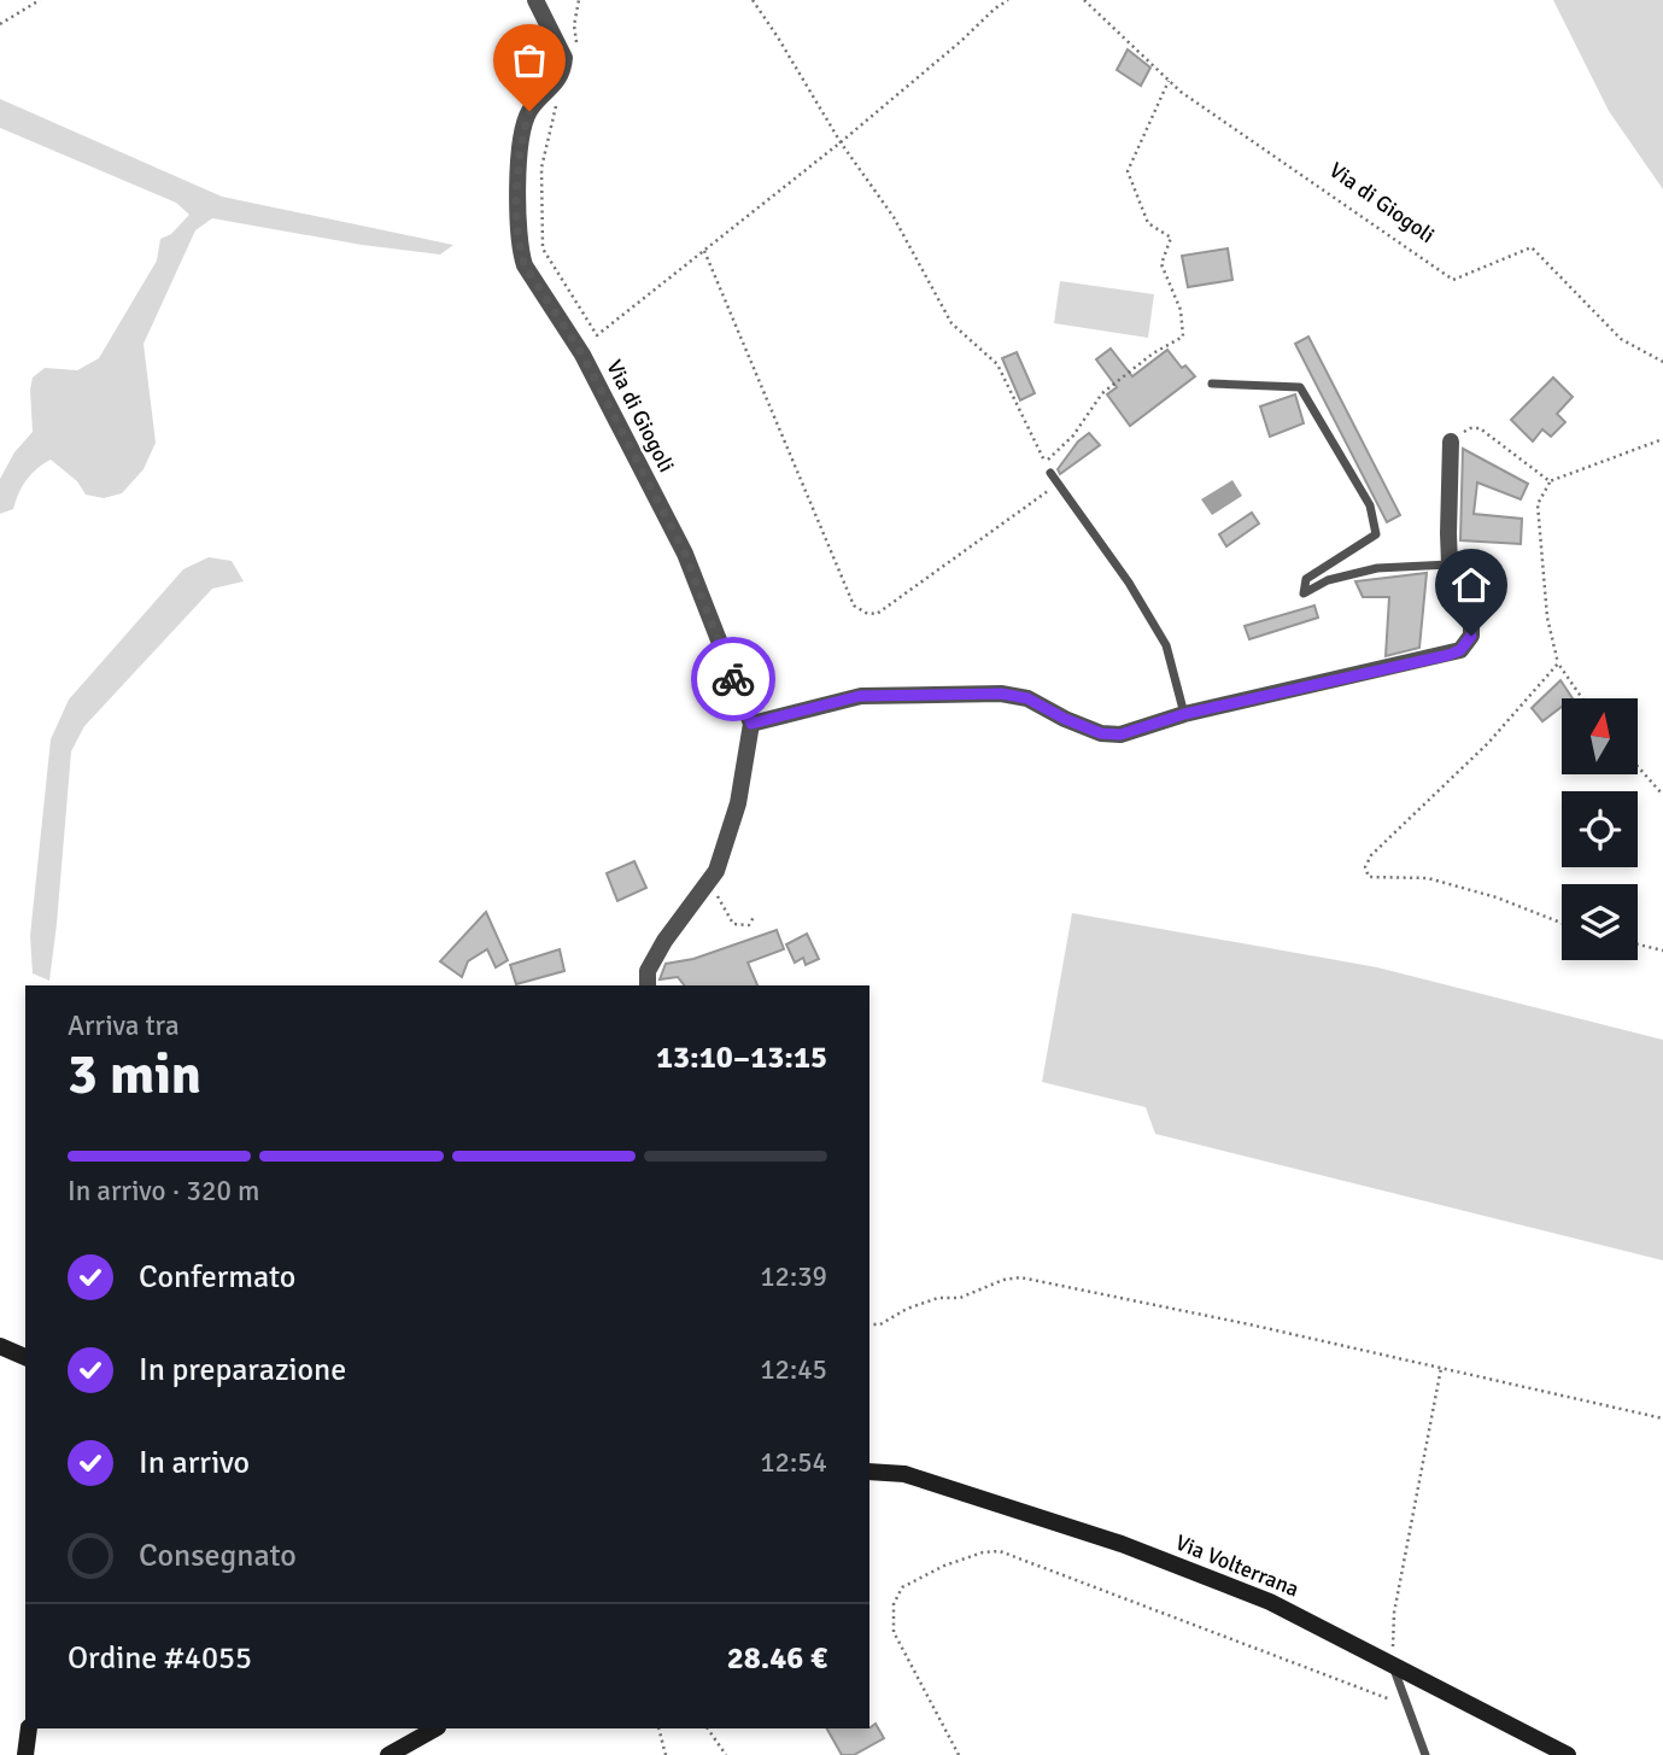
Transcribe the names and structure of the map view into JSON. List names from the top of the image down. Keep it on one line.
{"streets":{"main road":["Via Volterrana"],"street":["Via di Giogoli"]},"north":"top","page":{"heading":["3 min","Arriva tra","13:10–13:15"],"panel":["Ordine #4055","28.46 €"],"bar":"In arrivo · 320 m","list":[["Confermato","12:39"],["In preparazione","12:45"],["In arrivo","12:54"],"Consegnato"]}}
